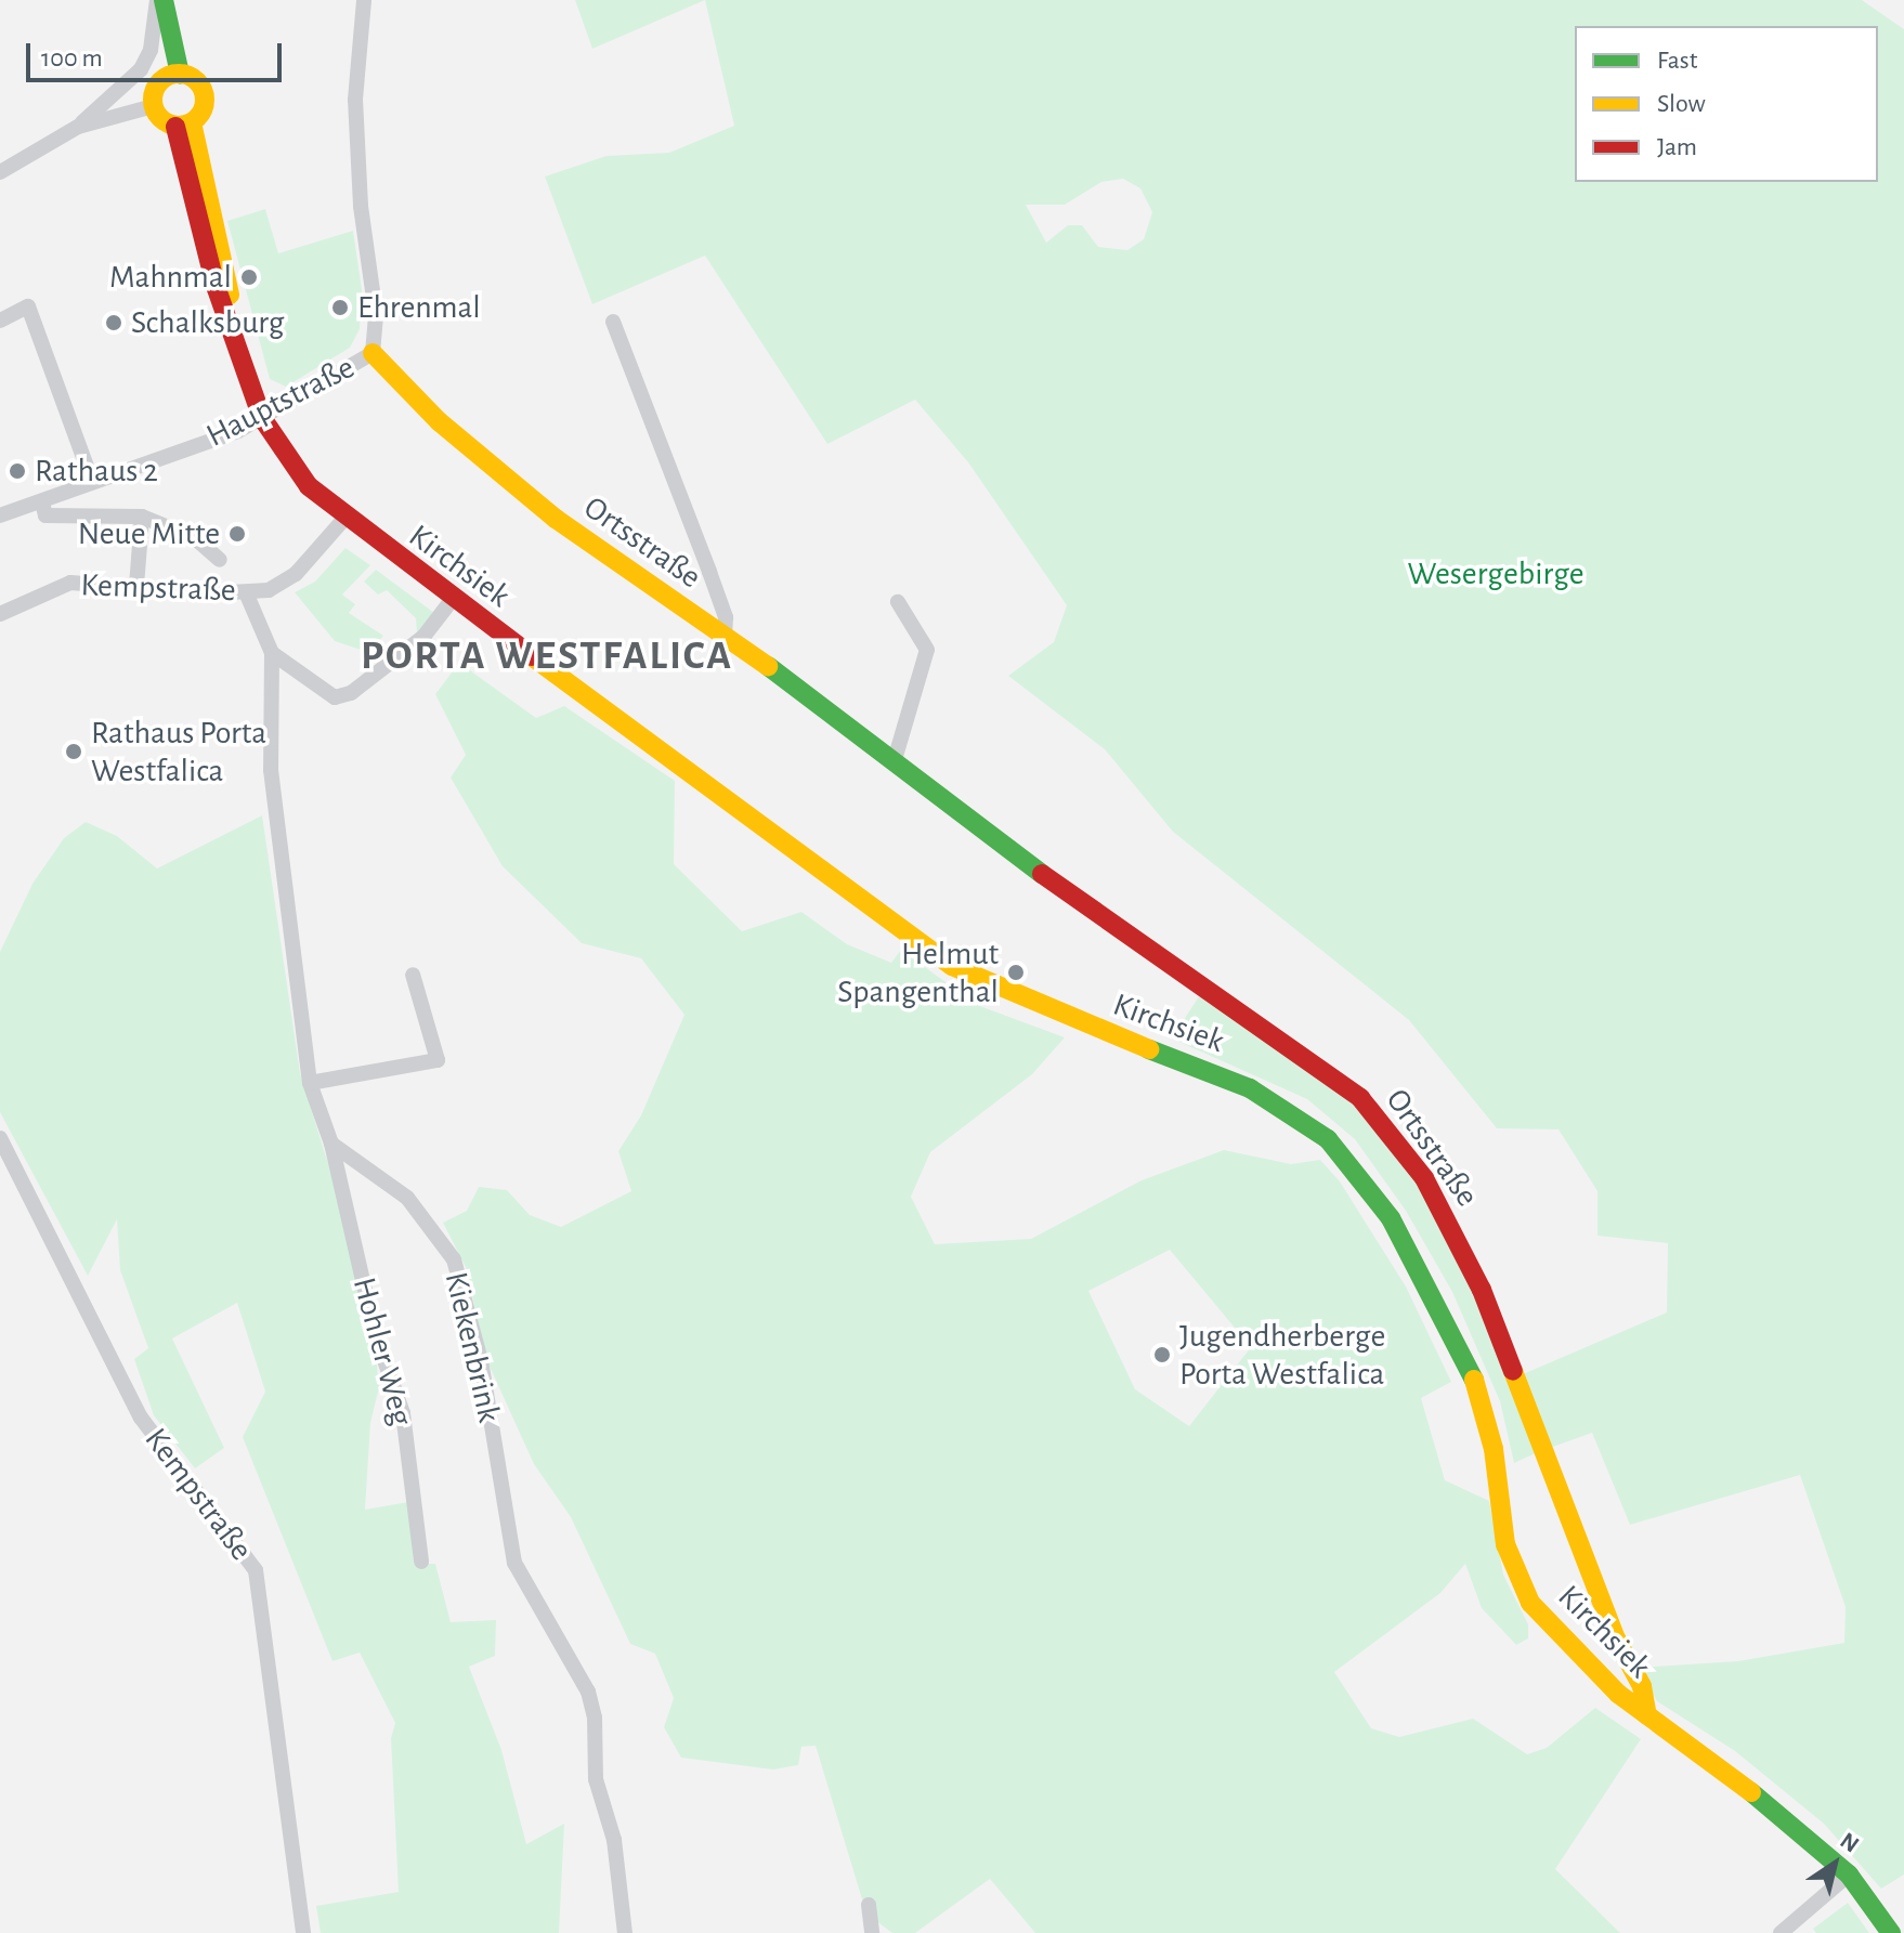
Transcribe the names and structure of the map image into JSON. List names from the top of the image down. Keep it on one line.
{"streets":{"main road":["Ortsstraße","Kirchsiek"],"street":["Hauptstraße","Kempstraße","Kiekenbrink","Hohler Weg"]},"crossings":[["Hauptstraße","Ortsstraße"],["Hauptstraße","Kirchsiek"],["Ortsstraße","Kirchsiek"],["Kirchsiek","Kempstraße"],["Kiekenbrink","Hohler Weg"]],"districts":["PORTA WESTFALICA"],"parks":["Wesergebirge"],"places":["Mahnmal","Ehrenmal","Schalksburg","Rathaus 2","Neue Mitte","Rathaus Porta Westfalica","Helmut Spangenthal","Jugendherberge Porta Westfalica"],"legend":["Fast","Slow","Jam"],"scale_bar":"100 m","north":"top right"}
